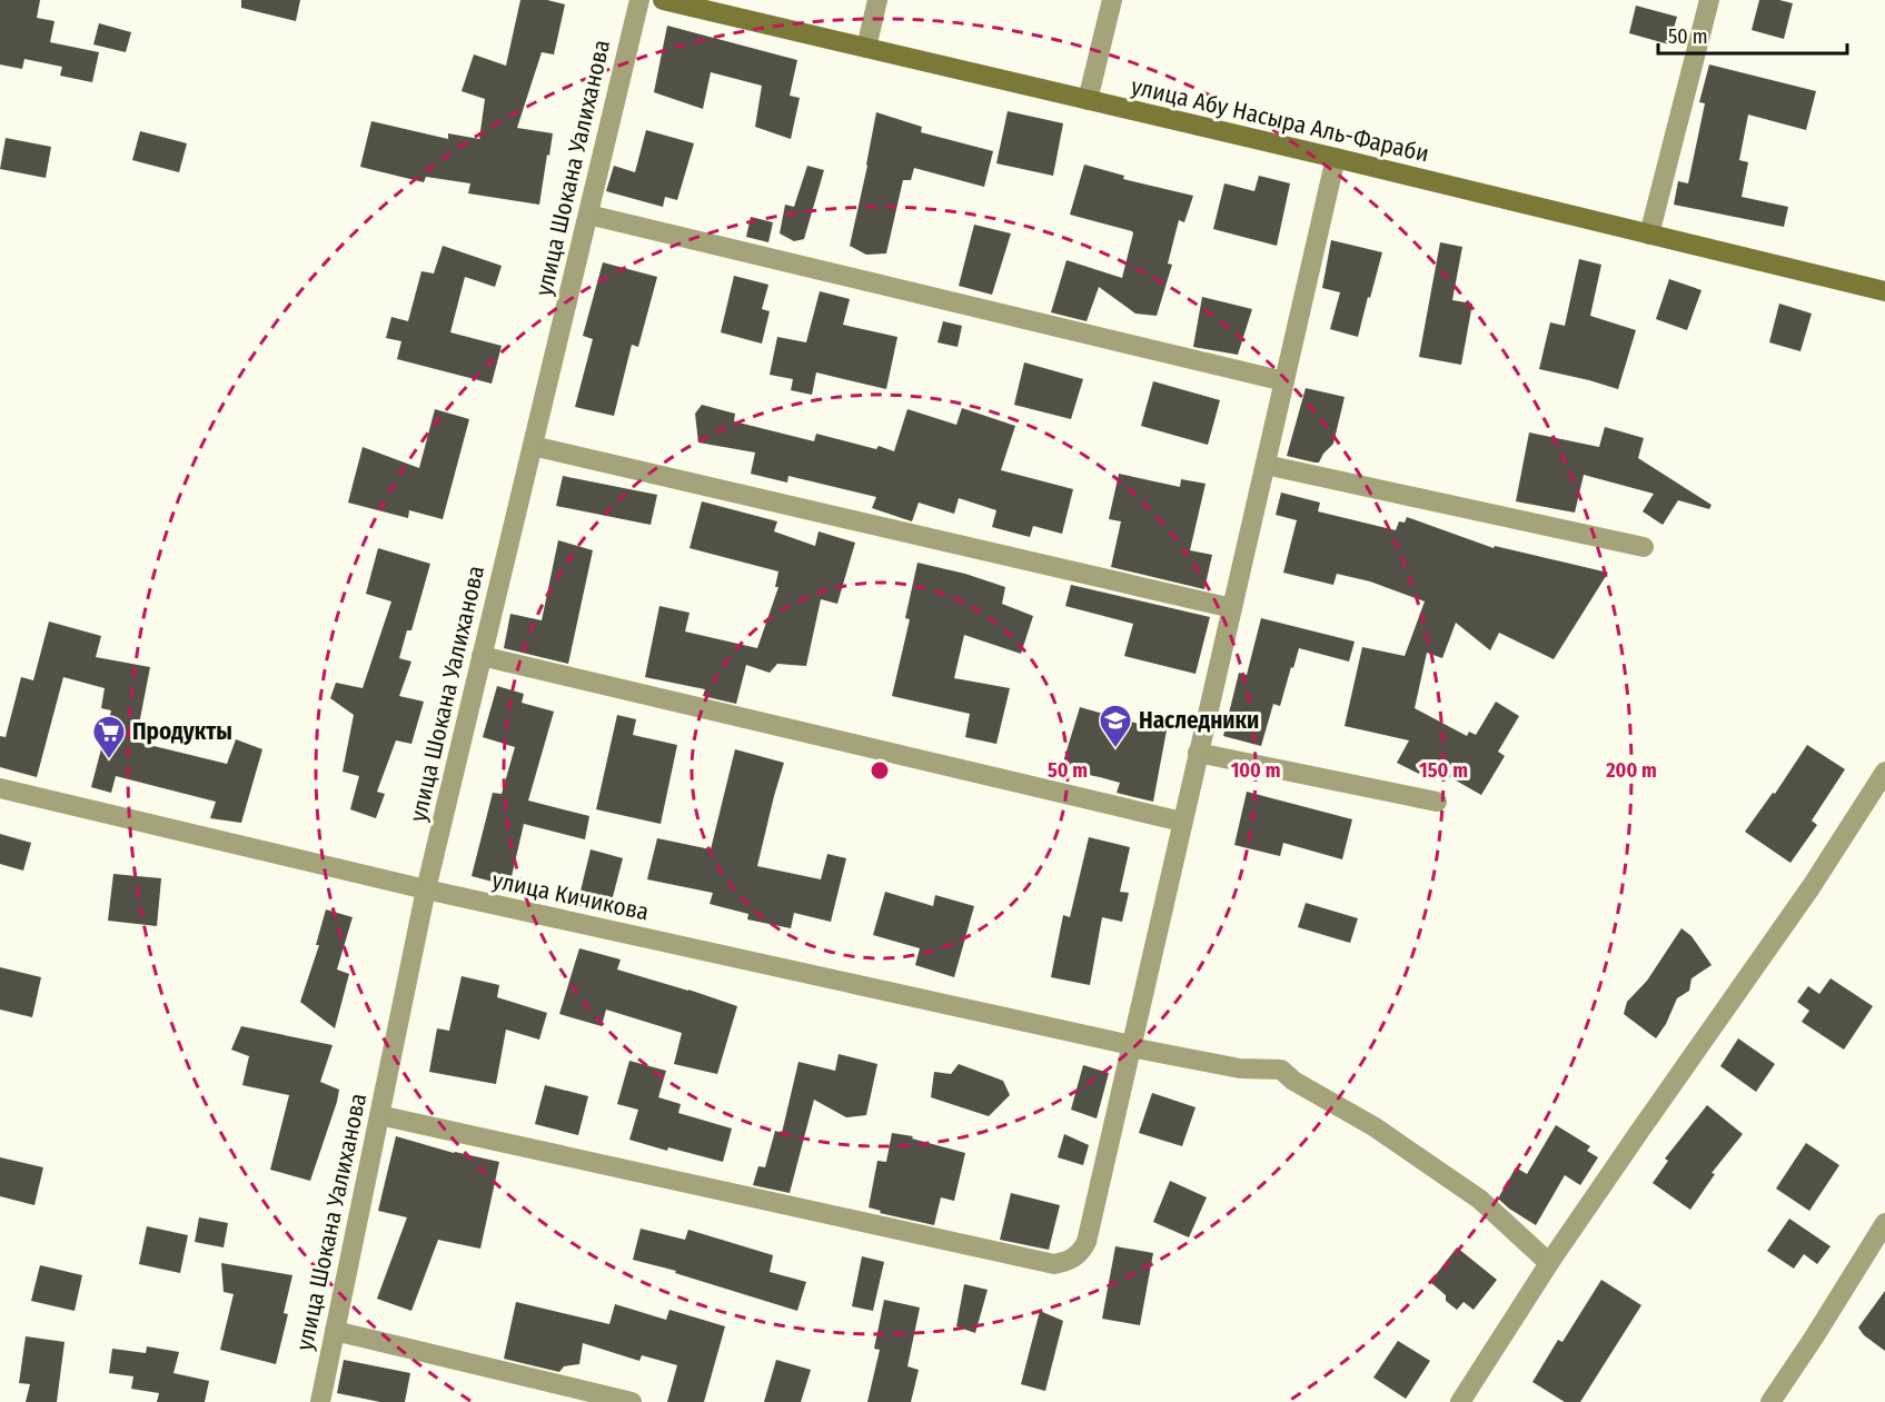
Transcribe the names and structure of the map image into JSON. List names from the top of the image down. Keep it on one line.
{"streets":{"street":["улица Абу Насыра Аль-Фараби","улица Шокана Уалиханова","улица Кичикова"]},"crossings":[["улица Шокана Уалиханова","улица Кичикова"]],"places":{"school or university":["Наследники"],"supermarket":["Продукты"]},"scale_bar":"50 m","rings":["50 m","100 m","150 m","200 m"]}
